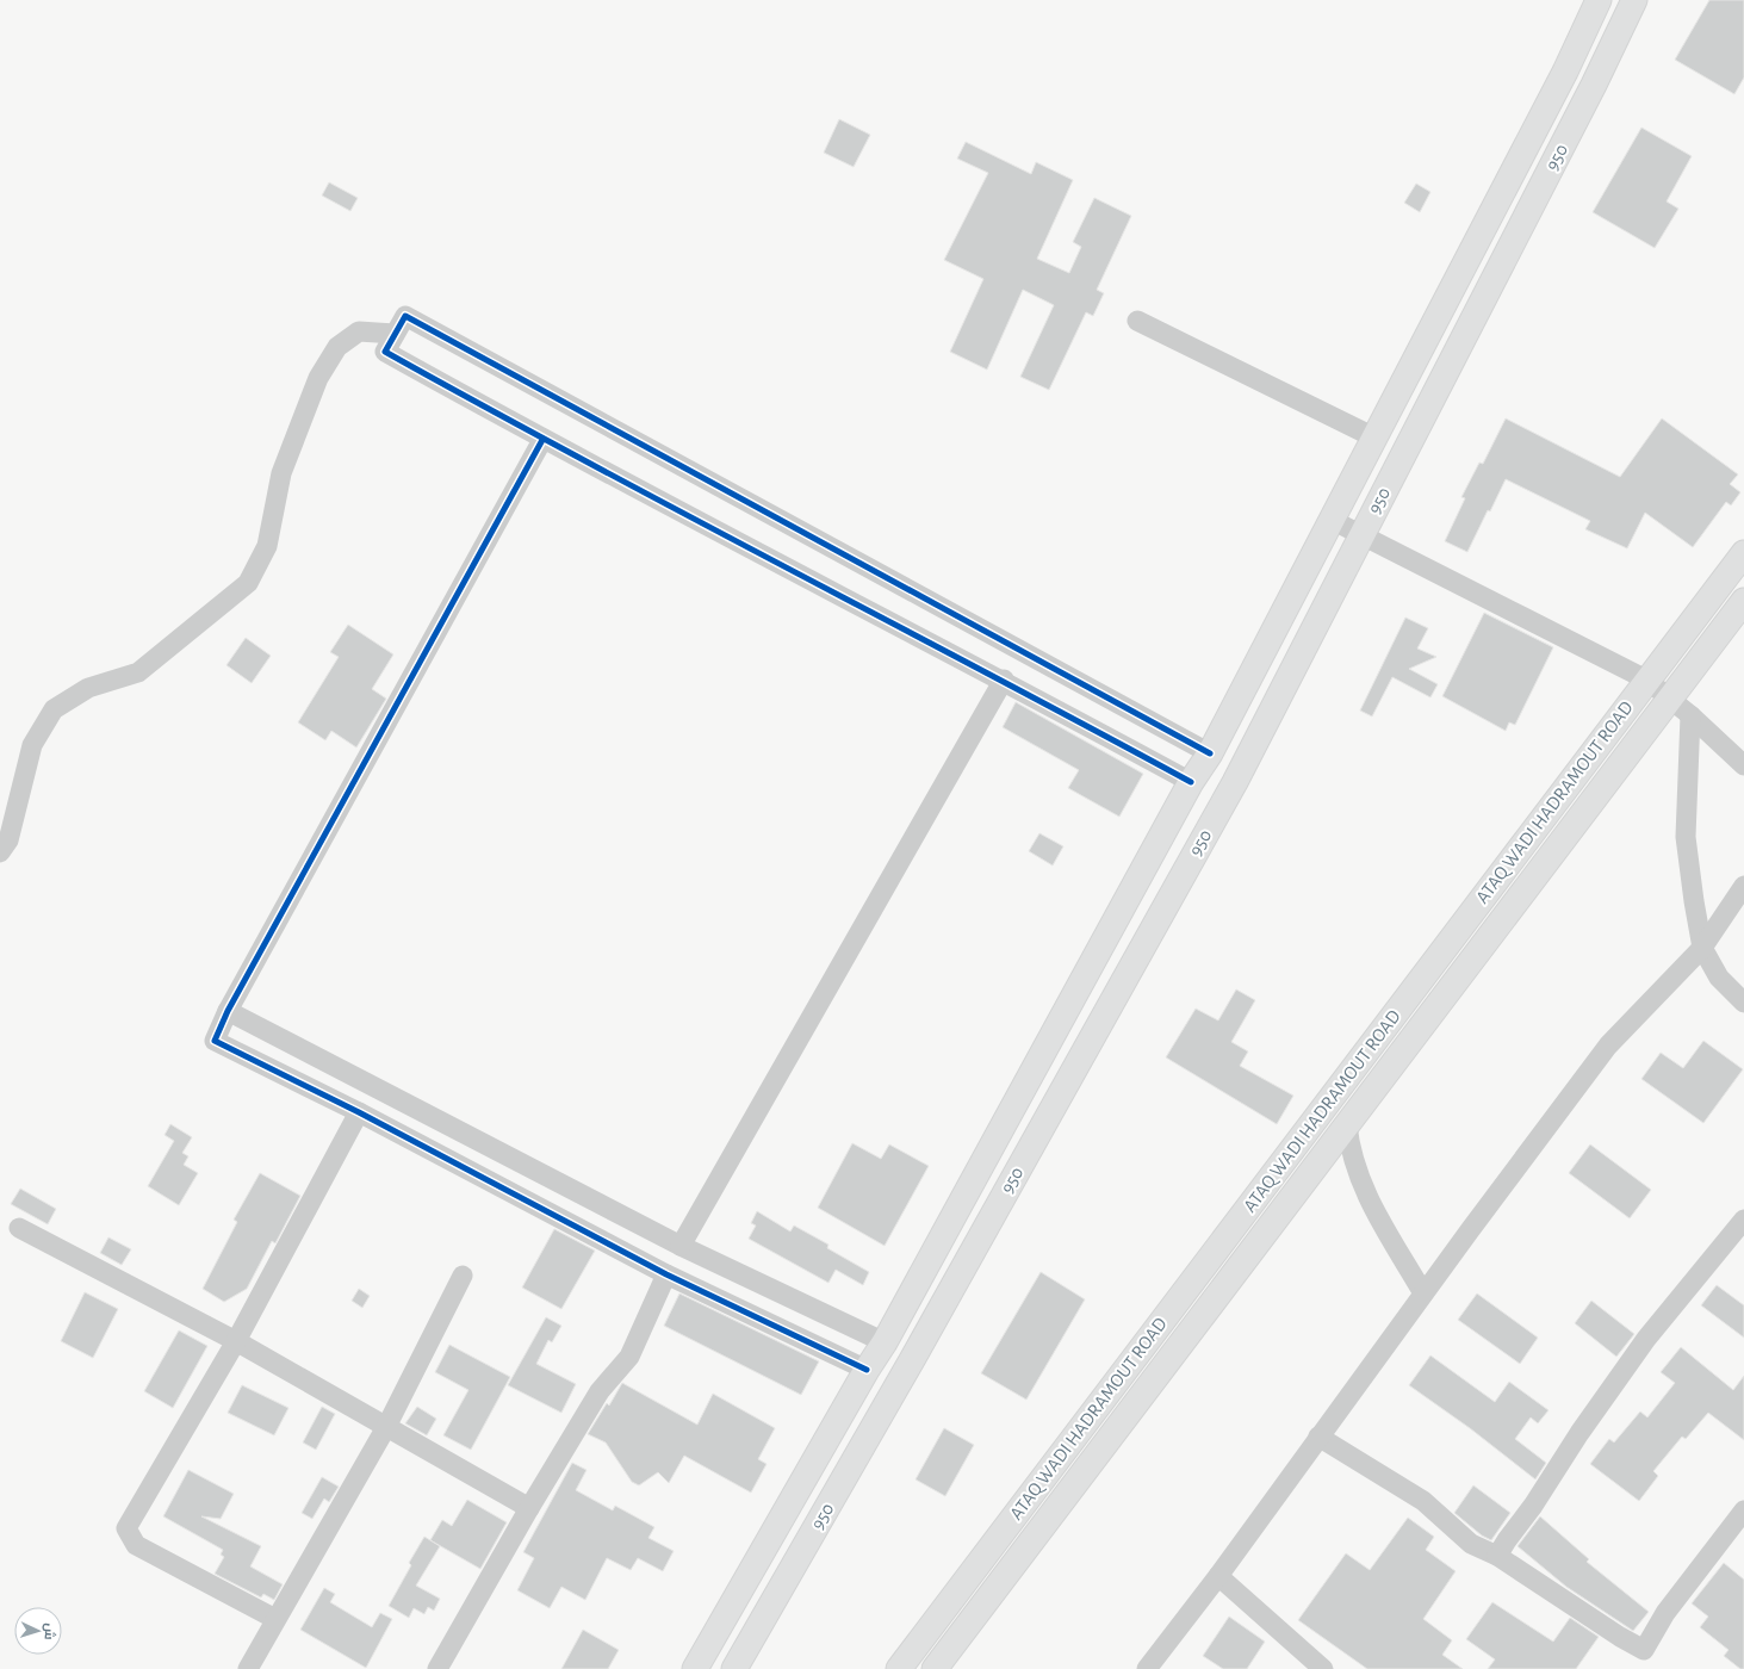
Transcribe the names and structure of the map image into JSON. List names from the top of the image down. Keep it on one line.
{"streets":{"main road":["950","ATAQ WADI HADRAMOUT ROAD"]},"north":"right"}
